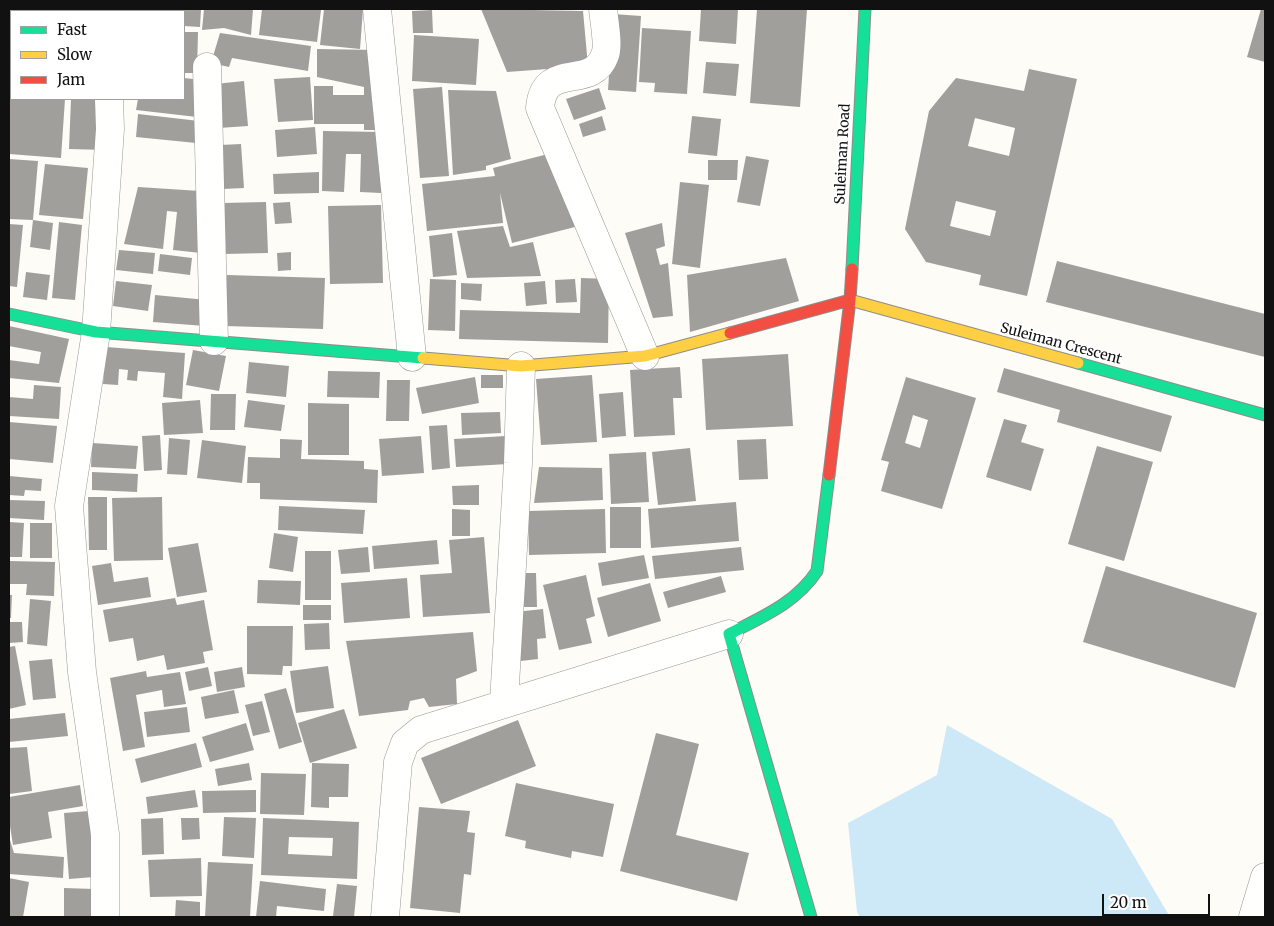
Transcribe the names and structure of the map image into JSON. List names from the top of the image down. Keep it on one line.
{"streets":{"street":["Suleiman Road","Suleiman Crescent"]},"crossings":[["Suleiman Road","Suleiman Crescent"]],"legend":["Fast","Slow","Jam"],"scale_bar":"20 m"}
